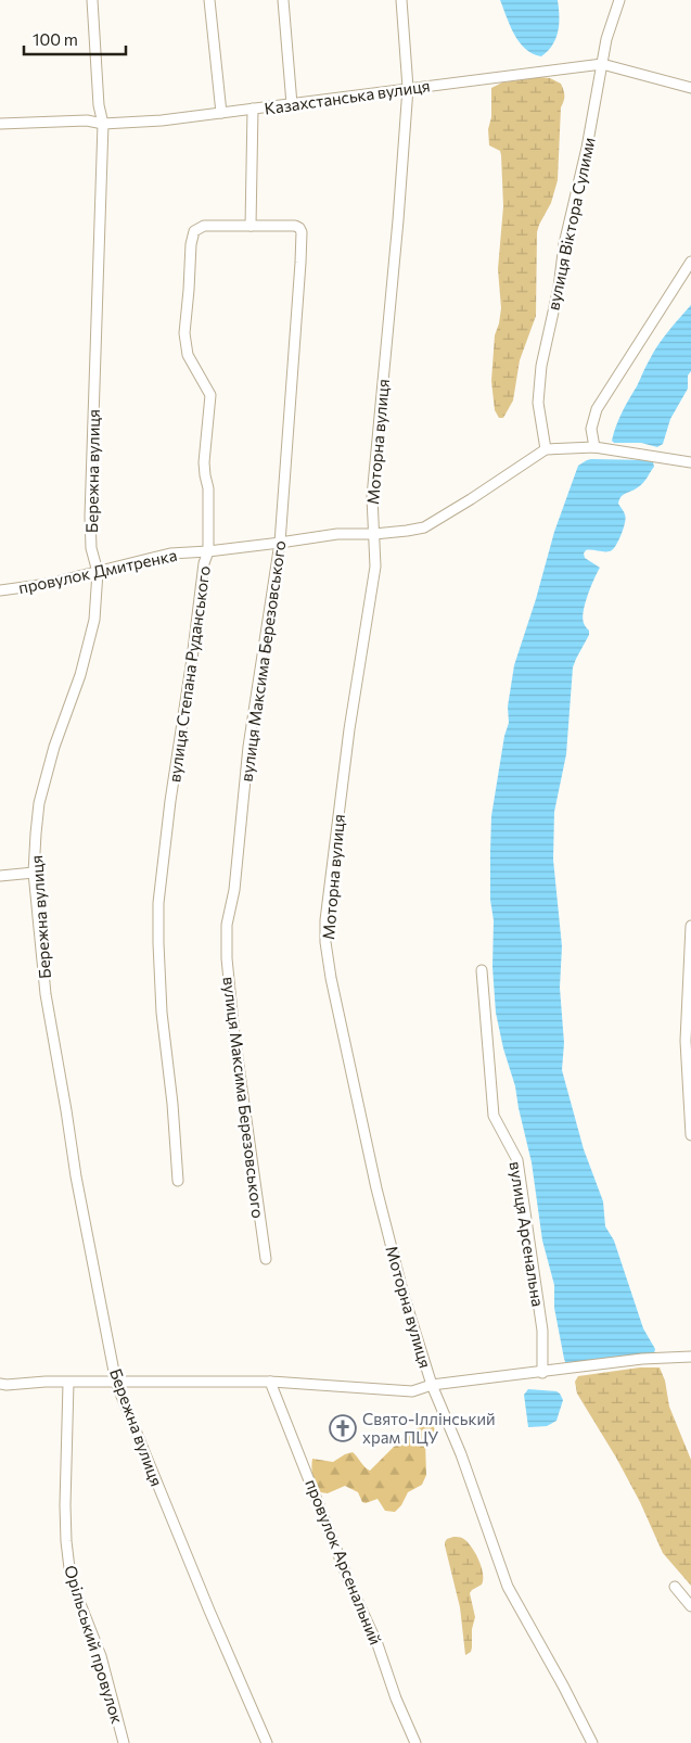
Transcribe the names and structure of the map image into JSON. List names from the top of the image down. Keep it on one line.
{"streets":{"street":["Казахстанська вулиця","вулиця Віктора Сулими","Моторна вулиця","Бережна вулиця","провулок Дмитренка","вулиця Максима Березовського","вулиця Степана Руданського","вулиця Арсенальна","провулок Арсенальний","Орільський провулок"]},"crossings":[["Казахстанська вулиця","вулиця Віктора Сулими"],["Казахстанська вулиця","Моторна вулиця"],["Казахстанська вулиця","Бережна вулиця"],["вулиця Віктора Сулими","провулок Дмитренка"],["Моторна вулиця","провулок Дмитренка"],["Бережна вулиця","провулок Дмитренка"],["провулок Дмитренка","вулиця Максима Березовського"],["провулок Дмитренка","вулиця Степана Руданського"],["вулиця Максима Березовського","вулиця Степана Руданського"]],"places":{"church":["Свято-Іллінський храм ПЦУ"]},"scale_bar":"100 m"}
